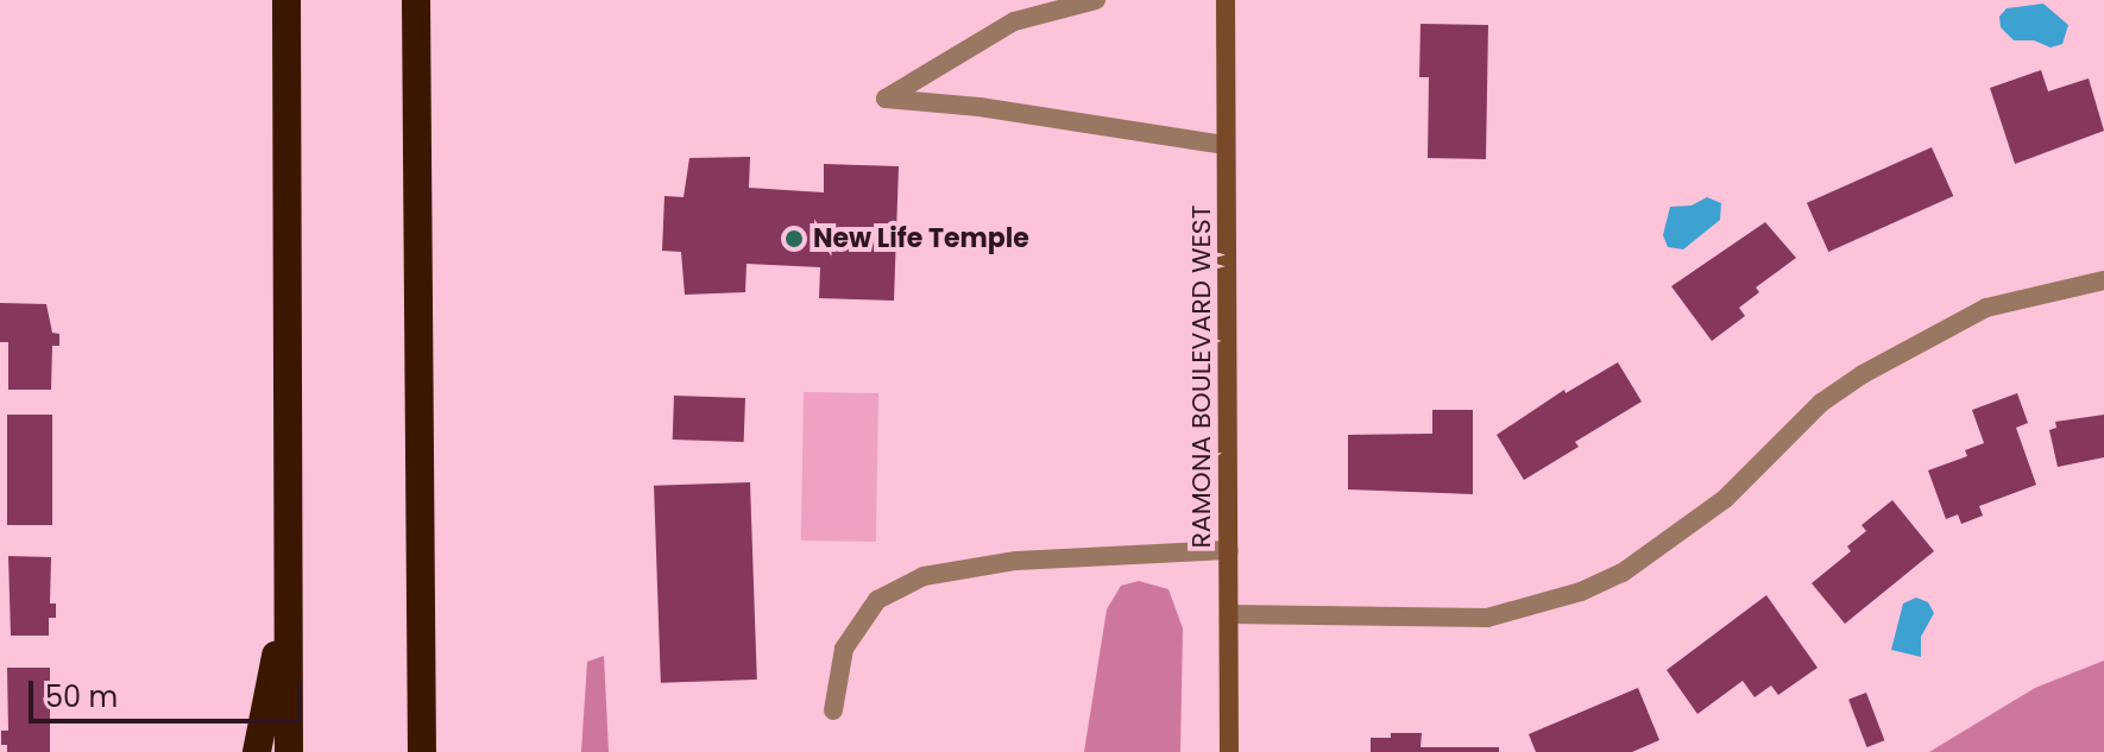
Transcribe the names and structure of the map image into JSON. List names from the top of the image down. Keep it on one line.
{"streets":{"street":["RAMONA BOULEVARD WEST"]},"places":["New Life Temple"],"scale_bar":"50 m"}
